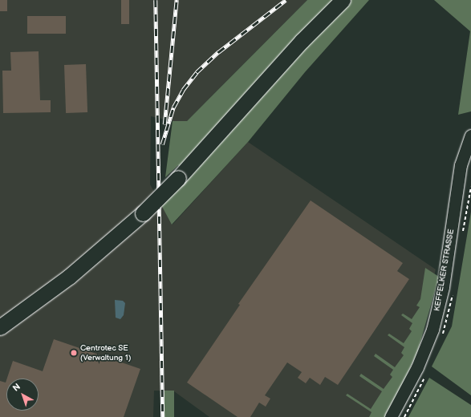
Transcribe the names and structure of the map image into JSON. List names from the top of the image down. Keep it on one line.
{"streets":{"street":["KEFFELKER STRASSE"]},"places":["Centrotec SE (Verwaltung 1)"],"north":"top left"}
